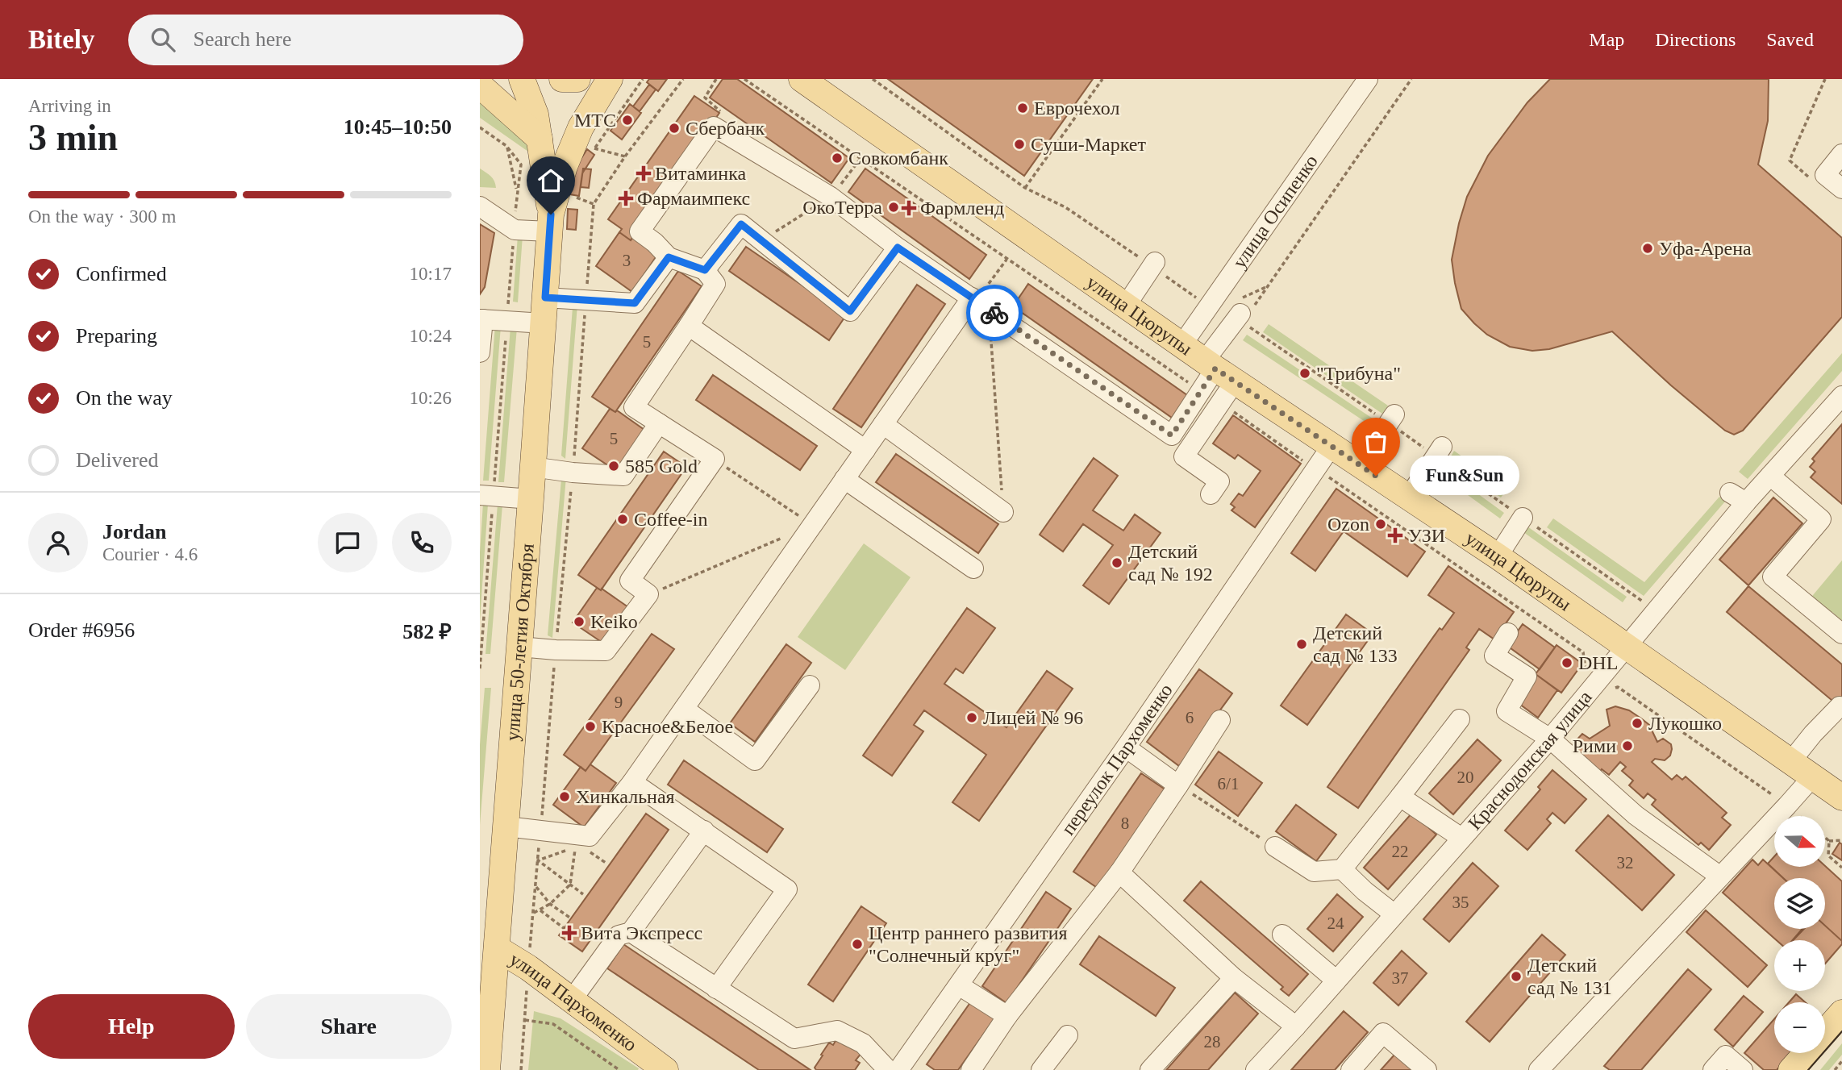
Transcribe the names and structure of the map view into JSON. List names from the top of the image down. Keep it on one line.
{"streets":{"main road":["улица Цюрупы","улица 50-летия Октября","улица Пархоменко"],"street":["улица Осипенко","переулок Пархоменко","Краснодонская улица"]},"crossings":[["улица Осипенко","улица Цюрупы"],["улица Цюрупы","переулок Пархоменко"],["улица Цюрупы","Краснодонская улица"],["улица 50-летия Октября","улица Пархоменко"]],"places":{"other":["Еврочехол","МТС","Сбербанк","Суши-Маркет","Совкомбанк","ОкоТерра","Уфа-Арена","\"Трибуна\"","585 Gold","Fun&Sun","Coffee-in","Ozon","Детский сад № 192","Keiko","Детский сад № 133","DHL","Лицей № 96","Лукошко","Красное&Белое","Рими","Хинкальная","Центр раннего развития \"Солнечный круг\"","Детский сад № 131"],"health":["Витаминка","Фармаимпекс","Фармленд","УЗИ","Вита Экспресс"]},"house_numbers":["3","5","5","9","6","20","6/1","8","22","32","35","24","37","28"],"north":"right","page":{"header":"Bitely","search":"Search here","nav":["Map","Directions","Saved"],"heading":["3 min","Arriving in","10:45–10:50"],"panel":["Jordan","Courier · 4.6","Order #6956","582 ₽"],"bar":"On the way · 300 m","list":[["Confirmed","10:17"],["Preparing","10:24"],["On the way","10:26"],"Delivered"],"bubble":"Fun&Sun","map_buttons":["+","−"],"buttons":["Help","Share"]}}
